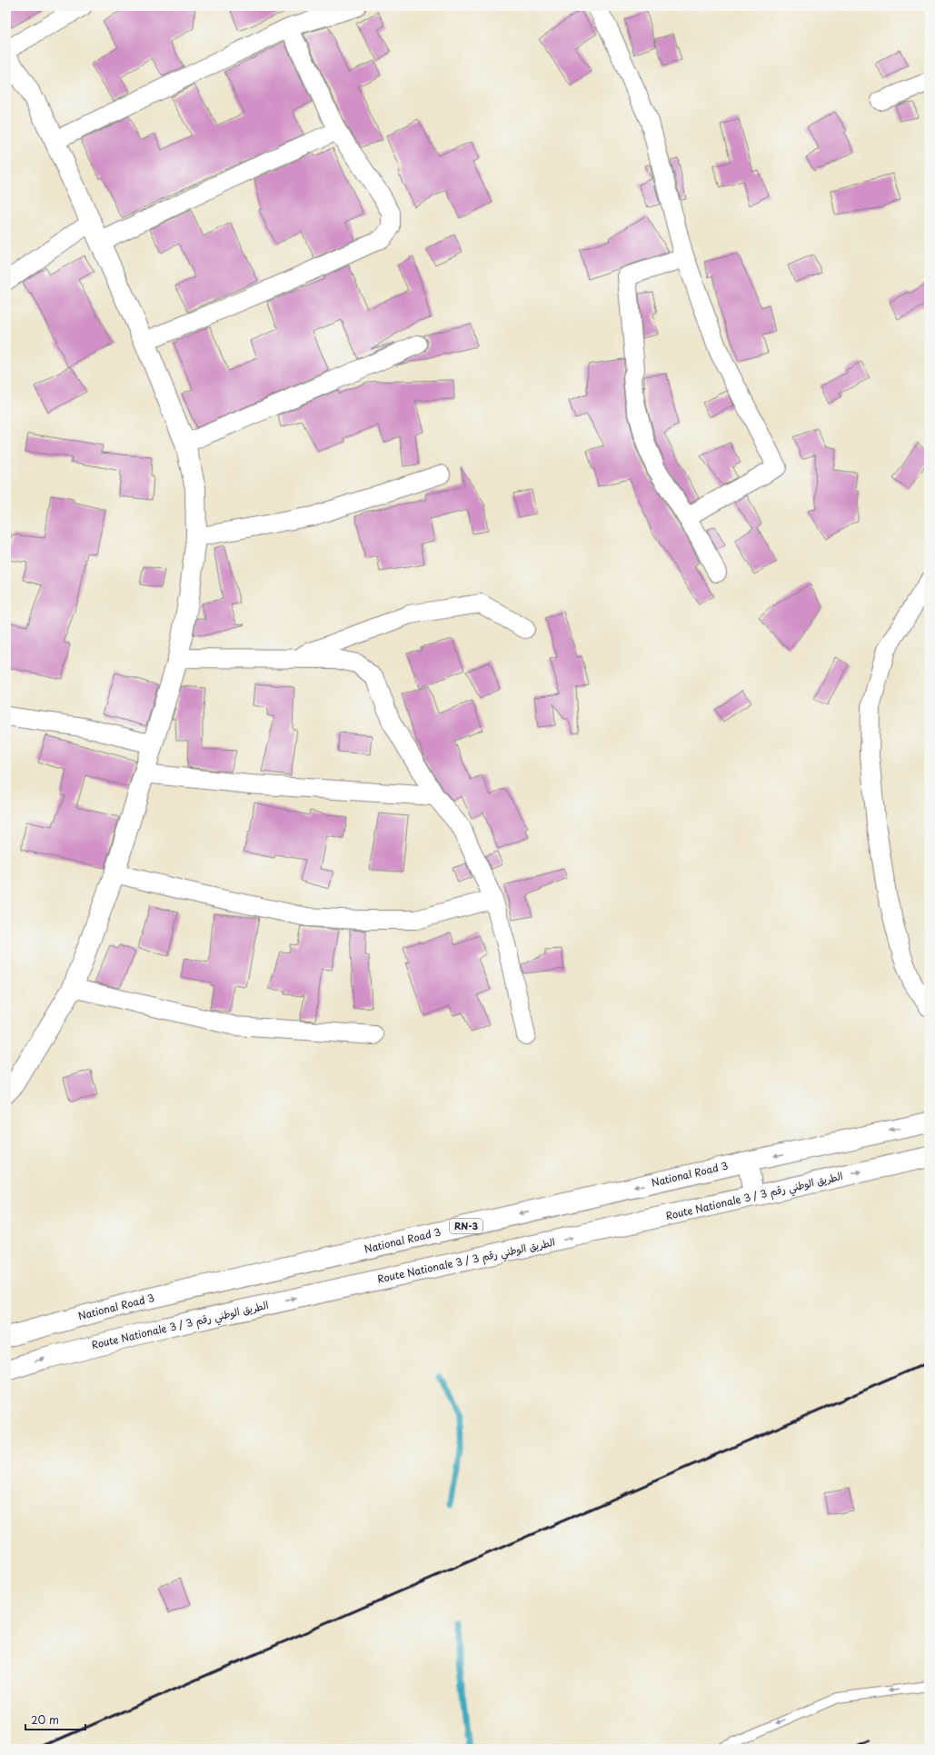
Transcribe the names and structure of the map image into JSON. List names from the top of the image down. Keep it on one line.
{"streets":{"main road":["National Road 3","Route Nationale 3 / الطريق الوطني رقم 3","RN-3"]},"one_way":["National Road 3","Route Nationale 3 / الطريق الوطني رقم 3"],"scale_bar":"20 m"}
